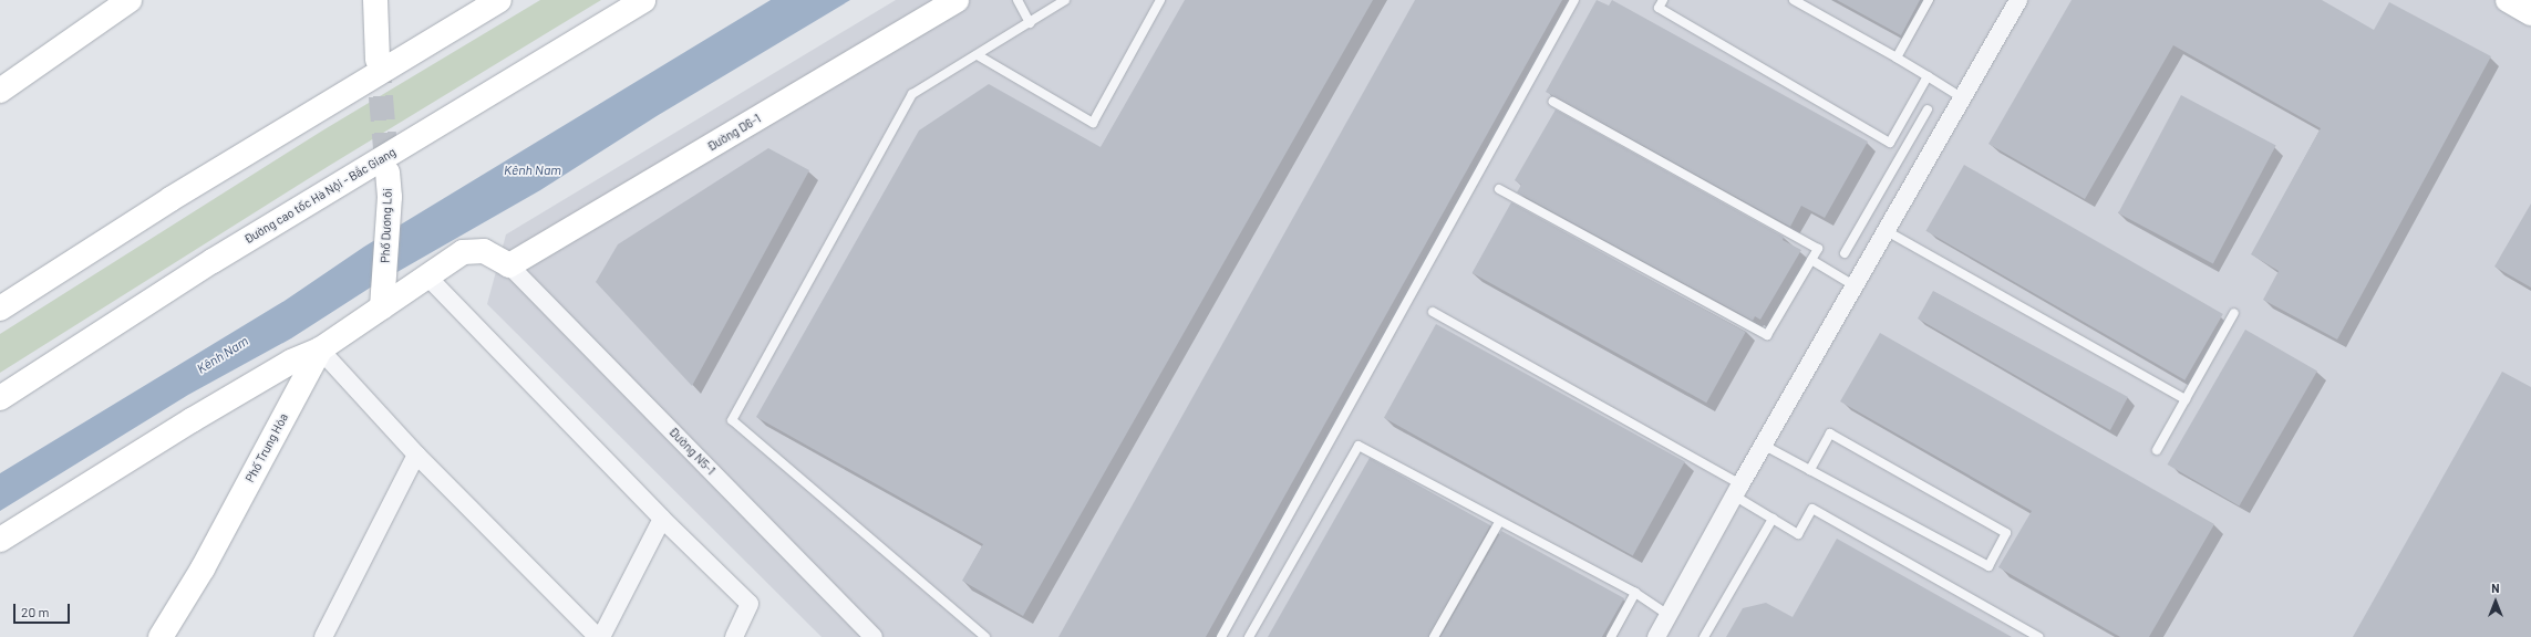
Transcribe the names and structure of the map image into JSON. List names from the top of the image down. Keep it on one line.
{"streets":{"main road":["Đường D6-1","Đường cao tốc Hà Nội - Bắc Giang","Phố Dương Lôi","Phố Trung Hòa"],"street":["Đường N5-1"]},"crossings":[["Đường D6-1","Phố Trung Hòa"],["Đường D6-1","Đường N5-1"],["Phố Dương Lôi","Phố Trung Hòa"],["Phố Trung Hòa","Đường N5-1"]],"water":["Kênh Nam"],"scale_bar":"20 m","north":"top"}
